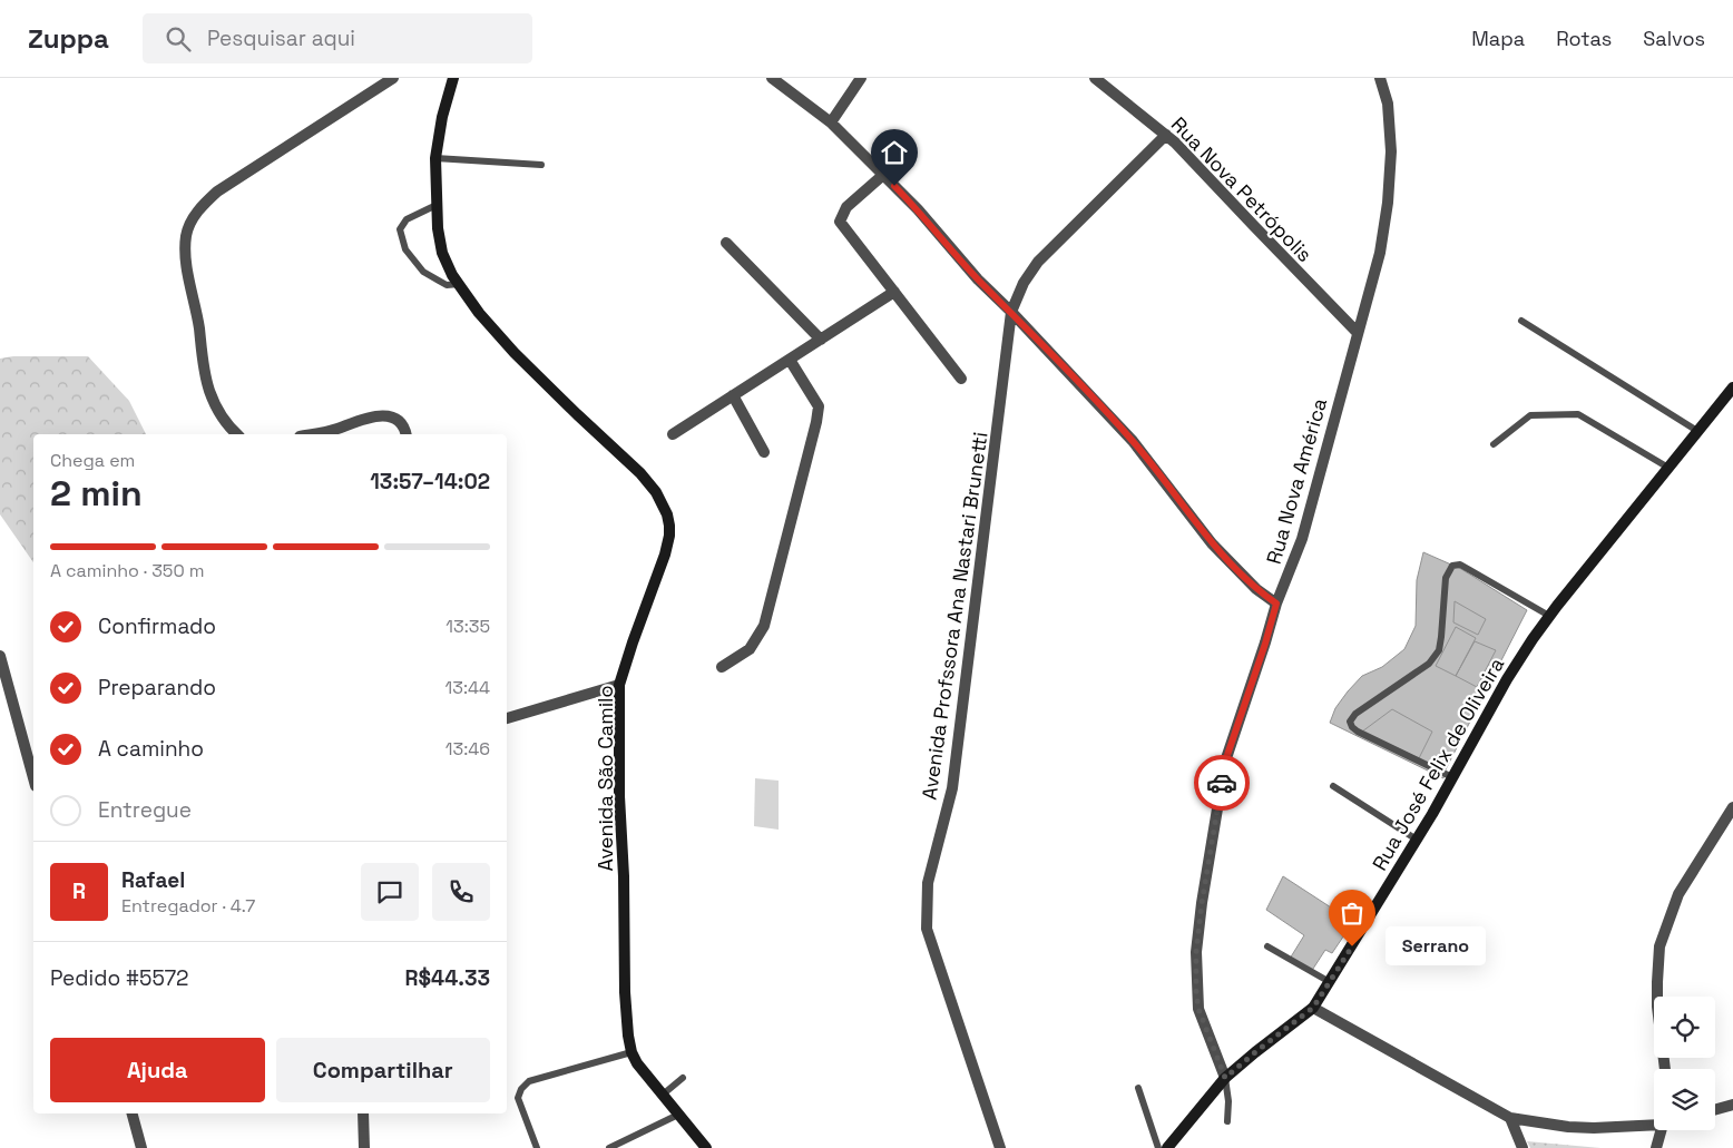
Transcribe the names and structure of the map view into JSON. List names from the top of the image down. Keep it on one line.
{"streets":{"main road":["Rua José Felix de Oliveira","Avenida São Camilo"],"street":["Rua Nova Petrópolis","Rua Nova América","Avenida Profssora Ana Nastari Brunetti"]},"crossings":[["Rua Nova Petrópolis","Rua Nova América"],["Rua Nova Petrópolis","Avenida Profssora Ana Nastari Brunetti"],["Rua Nova América","Avenida Profssora Ana Nastari Brunetti"]],"places":["Serrano"],"page":{"header":"Zuppa","search":"Pesquisar aqui","nav":["Mapa","Rotas","Salvos"],"heading":["2 min","Chega em","13:57–14:02"],"panel":["Rafael","Entregador · 4.7","Pedido #5572","R$44.33"],"bar":"A caminho · 350 m","list":[["Confirmado","13:35"],["Preparando","13:44"],["A caminho","13:46"],"Entregue"],"round":"R","bubble":"Serrano","buttons":["Ajuda","Compartilhar"]}}
